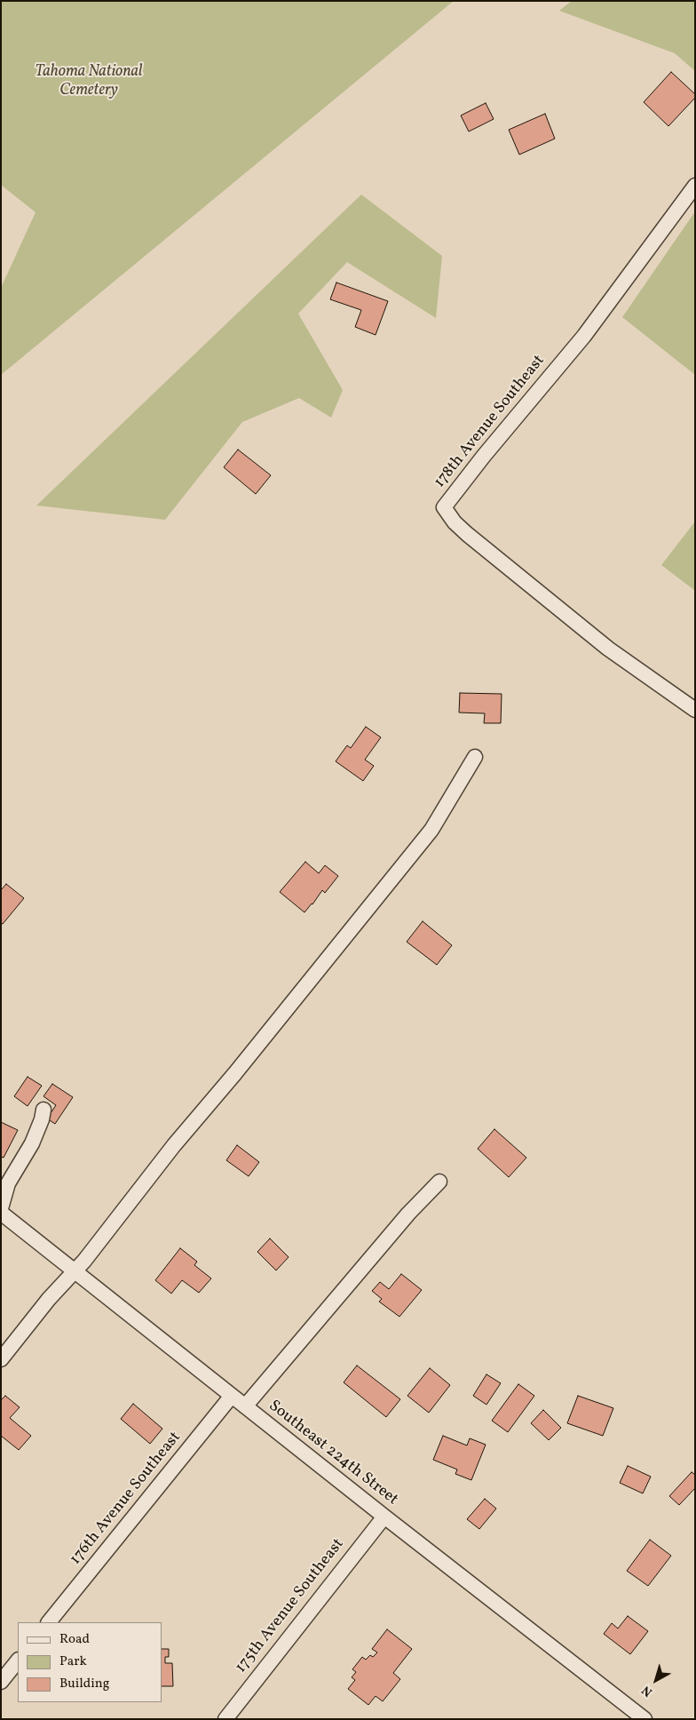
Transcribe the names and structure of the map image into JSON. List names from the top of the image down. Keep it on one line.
{"streets":{"street":["178th Avenue Southeast","Southeast 224th Street","176th Avenue Southeast","175th Avenue Southeast"]},"crossings":[["Southeast 224th Street","176th Avenue Southeast"],["Southeast 224th Street","175th Avenue Southeast"]],"parks":["Tahoma National Cemetery"],"legend":["Road","Park","Building"],"north":"bottom left"}
